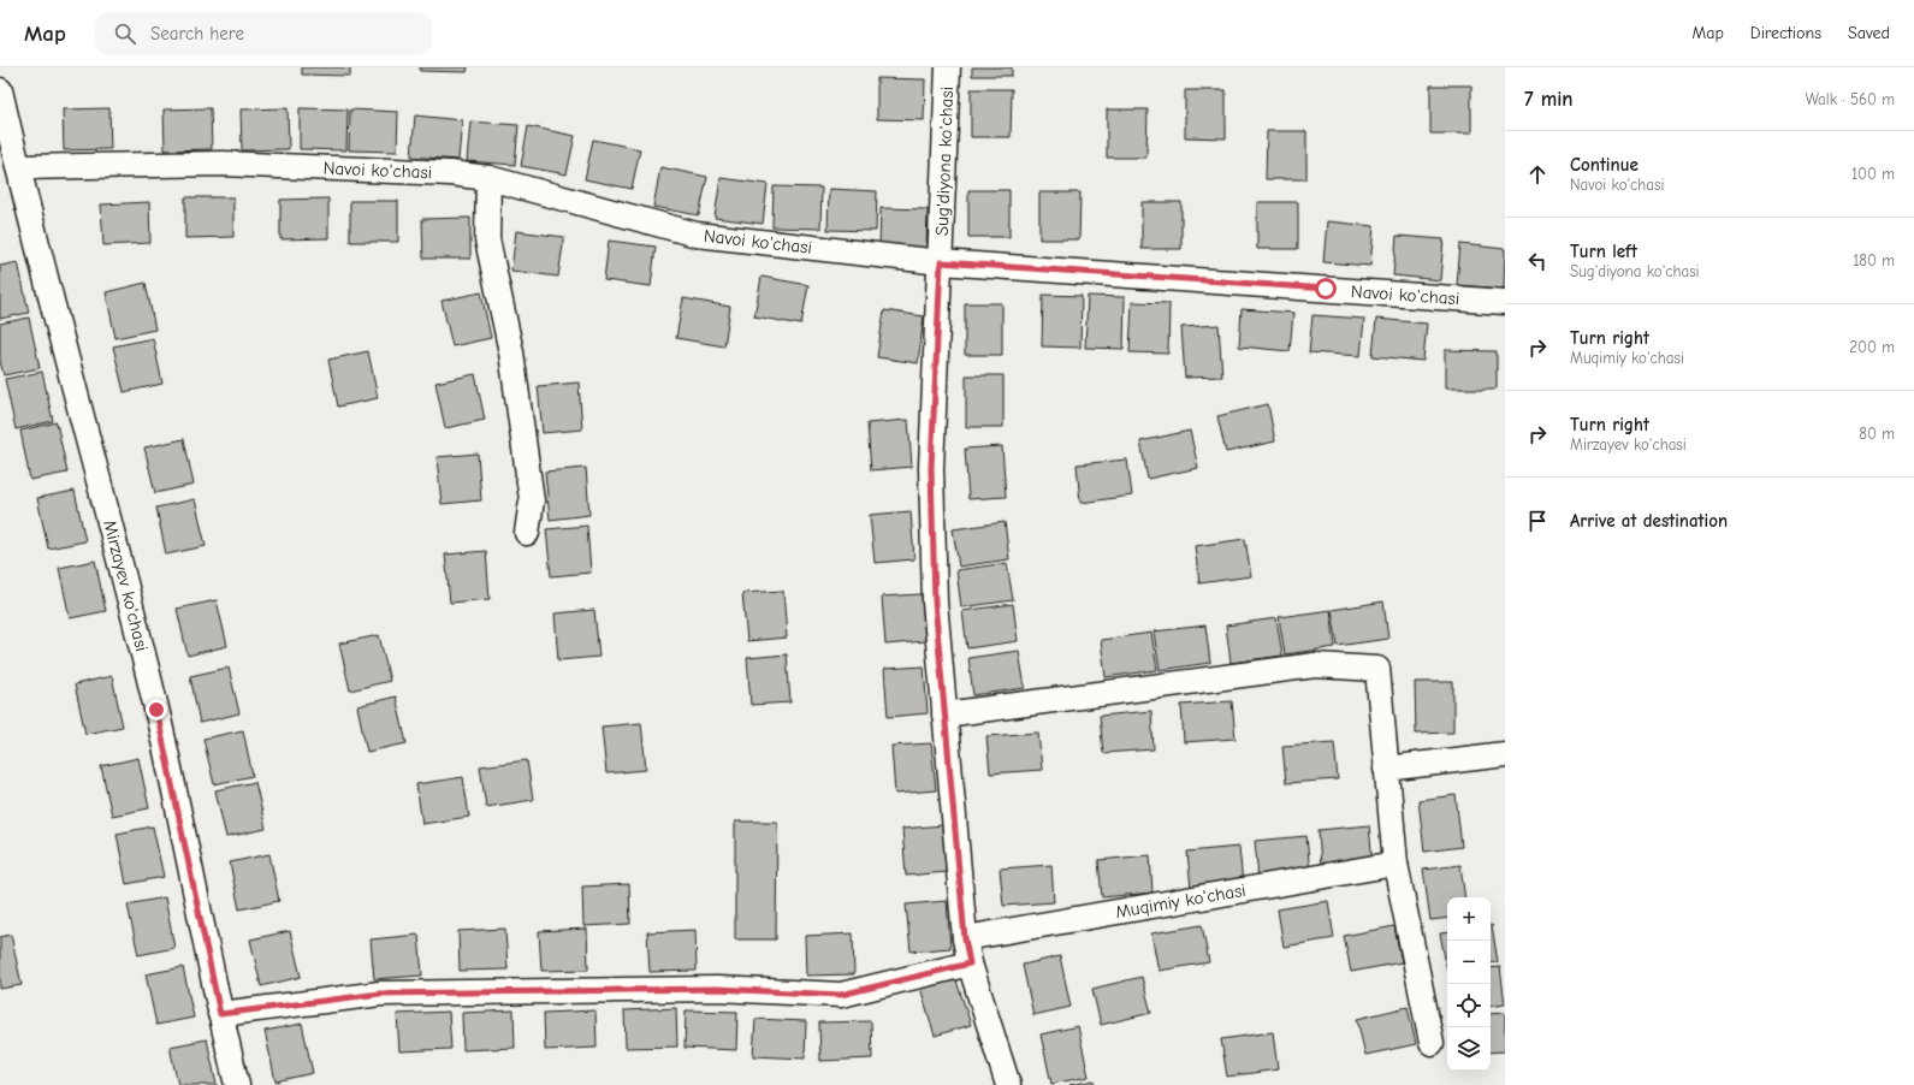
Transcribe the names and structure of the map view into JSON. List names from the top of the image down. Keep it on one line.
{"streets":{"street":["Sug'diyona ko'chasi","Navoi ko'chasi","Mirzayev ko'chasi","Muqimiy ko'chasi"]},"crossings":[["Sug'diyona ko'chasi","Navoi ko'chasi"],["Sug'diyona ko'chasi","Muqimiy ko'chasi"],["Navoi ko'chasi","Mirzayev ko'chasi"]],"page":{"header":"Map","search":"Search here","nav":["Map","Directions","Saved"],"heading":["7 min","Walk · 560 m"],"list":[["Continue","Navoi ko'chasi","100 m"],["Turn left","Sug'diyona ko'chasi","180 m"],["Turn right","Muqimiy ko'chasi","200 m"],["Turn right","Mirzayev ko'chasi","80 m"],"Arrive at destination"],"map_buttons":["+","−"]}}
